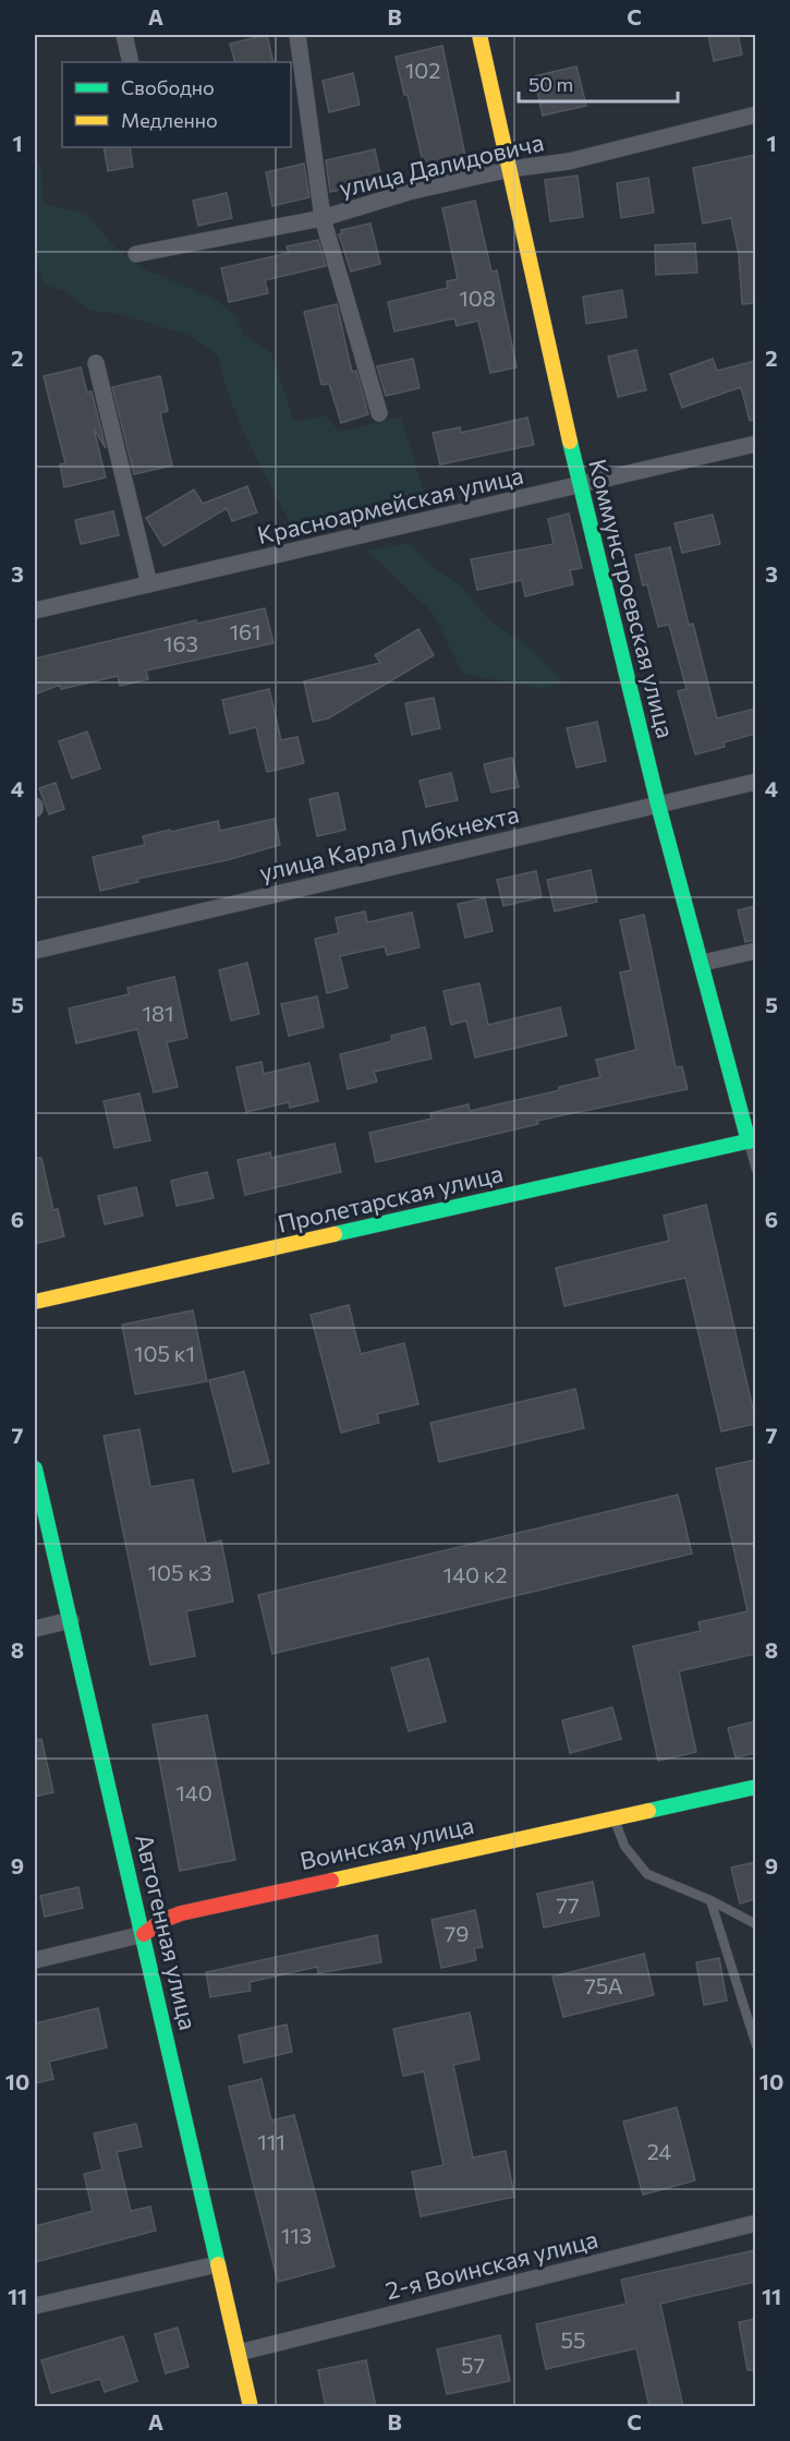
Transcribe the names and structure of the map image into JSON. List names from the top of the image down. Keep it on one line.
{"streets":{"street":["улица Далидовича","Красноармейская улица","Коммунстроевская улица","улица Карла Либкнехта","Пролетарская улица","Воинская улица","Автогенная улица","2-я Воинская улица"]},"crossings":[["улица Далидовича","Коммунстроевская улица"],["Красноармейская улица","Коммунстроевская улица"],["Коммунстроевская улица","улица Карла Либкнехта"],["Коммунстроевская улица","Пролетарская улица"],["Воинская улица","Автогенная улица"],["Автогенная улица","2-я Воинская улица"]],"house_numbers":["102","108","161","163","181","105 к1","105 к3","140 к2","140","77","79","75А","111","24","113","55","57"],"legend":["Свободно","Медленно"],"scale_bar":"50 m","grid":{"columns":["A","B","C"],"rows":["1","2","3","4","5","6","7","8","9","10","11"]}}
